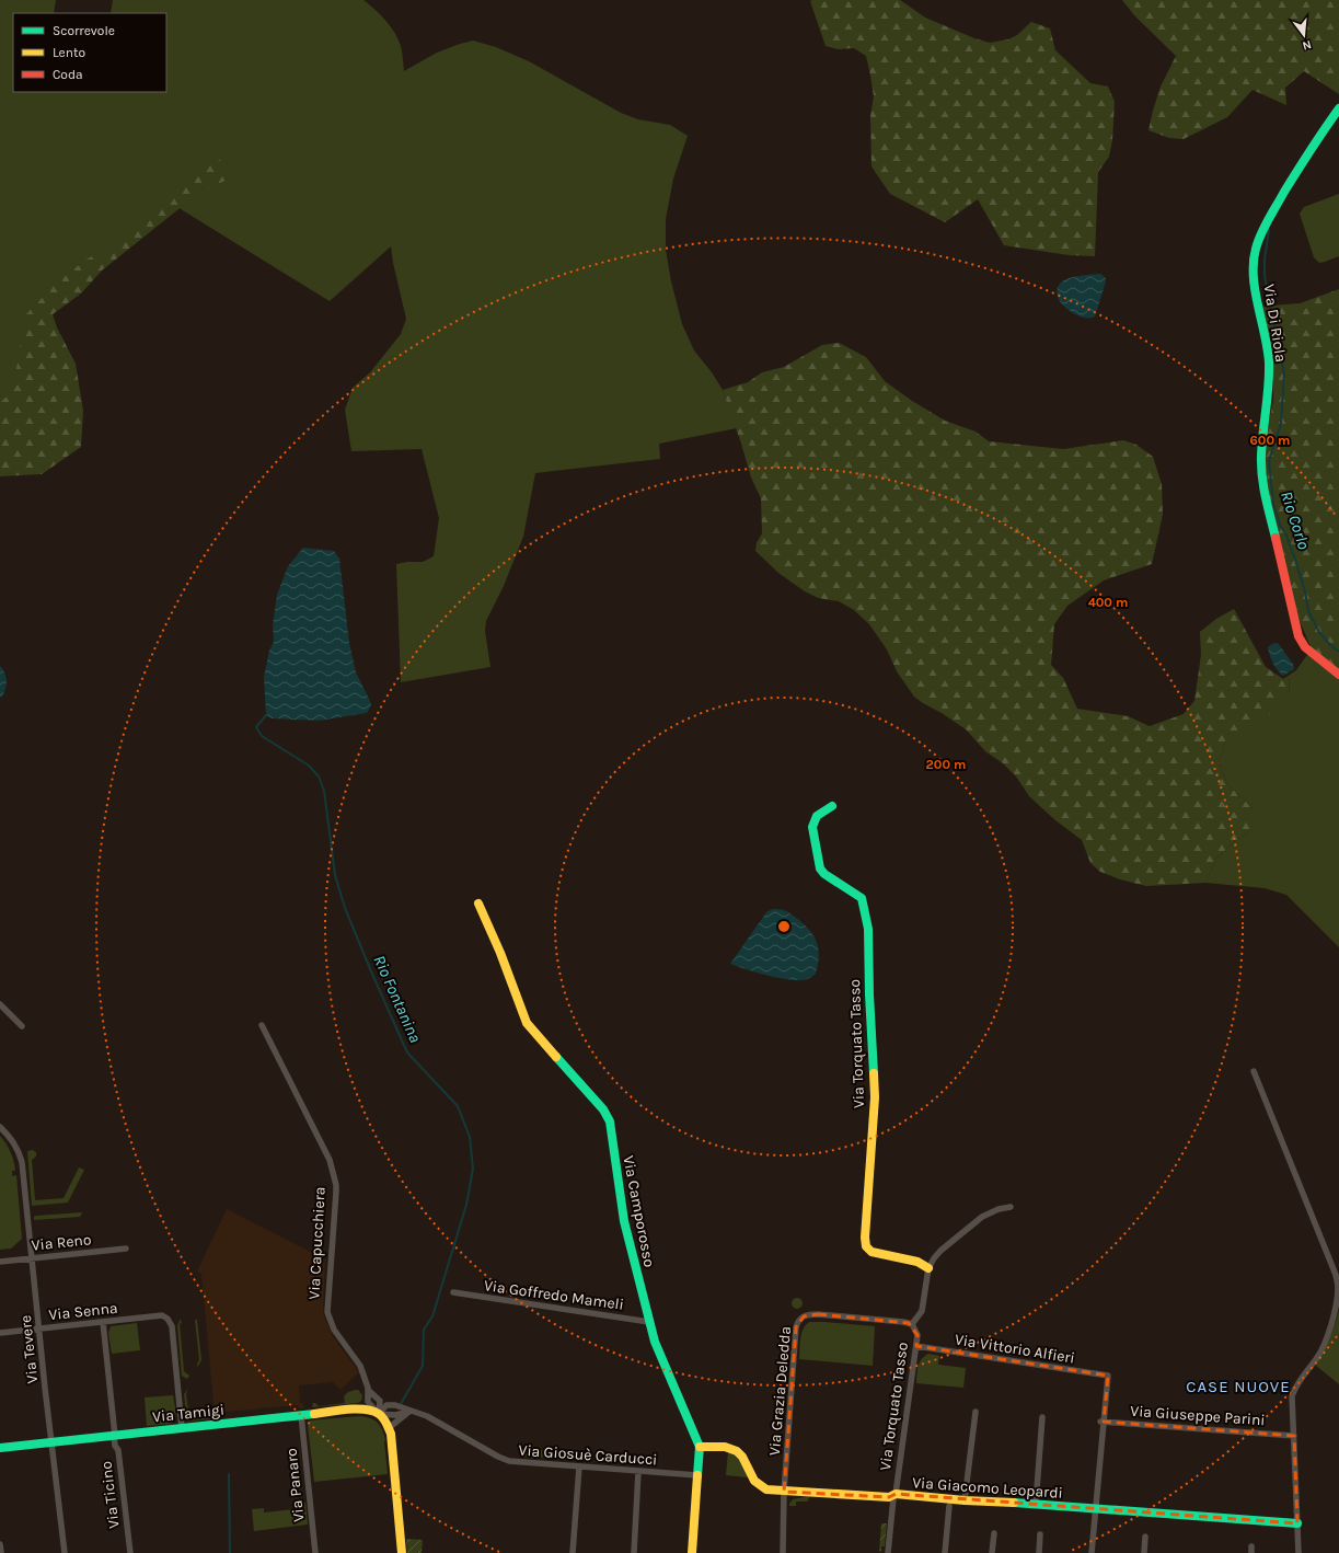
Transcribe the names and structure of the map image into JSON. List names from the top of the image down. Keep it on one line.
{"streets":{"street":["Via Di Riola","Via Torquato Tasso","Via Camporosso","Via Reno","Via Capucchiera","Via Goffredo Mameli","Via Senna","Via Vittorio Alfieri","Via Tevere","Via Grazia Deledda","Via Tamigi","Via Giuseppe Parini","Via Giosuè Carducci","Via Panaro","Via Giacomo Leopardi","Via Ticino"]},"crossings":[["Via Torquato Tasso","Via Vittorio Alfieri"],["Via Torquato Tasso","Via Grazia Deledda"],["Via Torquato Tasso","Via Giacomo Leopardi"],["Via Camporosso","Via Goffredo Mameli"],["Via Camporosso","Via Giosuè Carducci"],["Via Camporosso","Via Giacomo Leopardi"],["Via Reno","Via Tevere"],["Via Capucchiera","Via Tamigi"],["Via Capucchiera","Via Giosuè Carducci"],["Via Senna","Via Tevere"],["Via Senna","Via Tamigi"],["Via Senna","Via Ticino"],["Via Vittorio Alfieri","Via Giuseppe Parini"],["Via Tevere","Via Tamigi"],["Via Grazia Deledda","Via Giacomo Leopardi"],["Via Tamigi","Via Giosuè Carducci"],["Via Tamigi","Via Panaro"],["Via Tamigi","Via Ticino"]],"districts":["CASE NUOVE"],"water":["Rio Corlo","Rio Fontanina"],"legend":["Scorrevole","Lento","Coda"],"north":"bottom","rings":["600 m","400 m","200 m"]}
